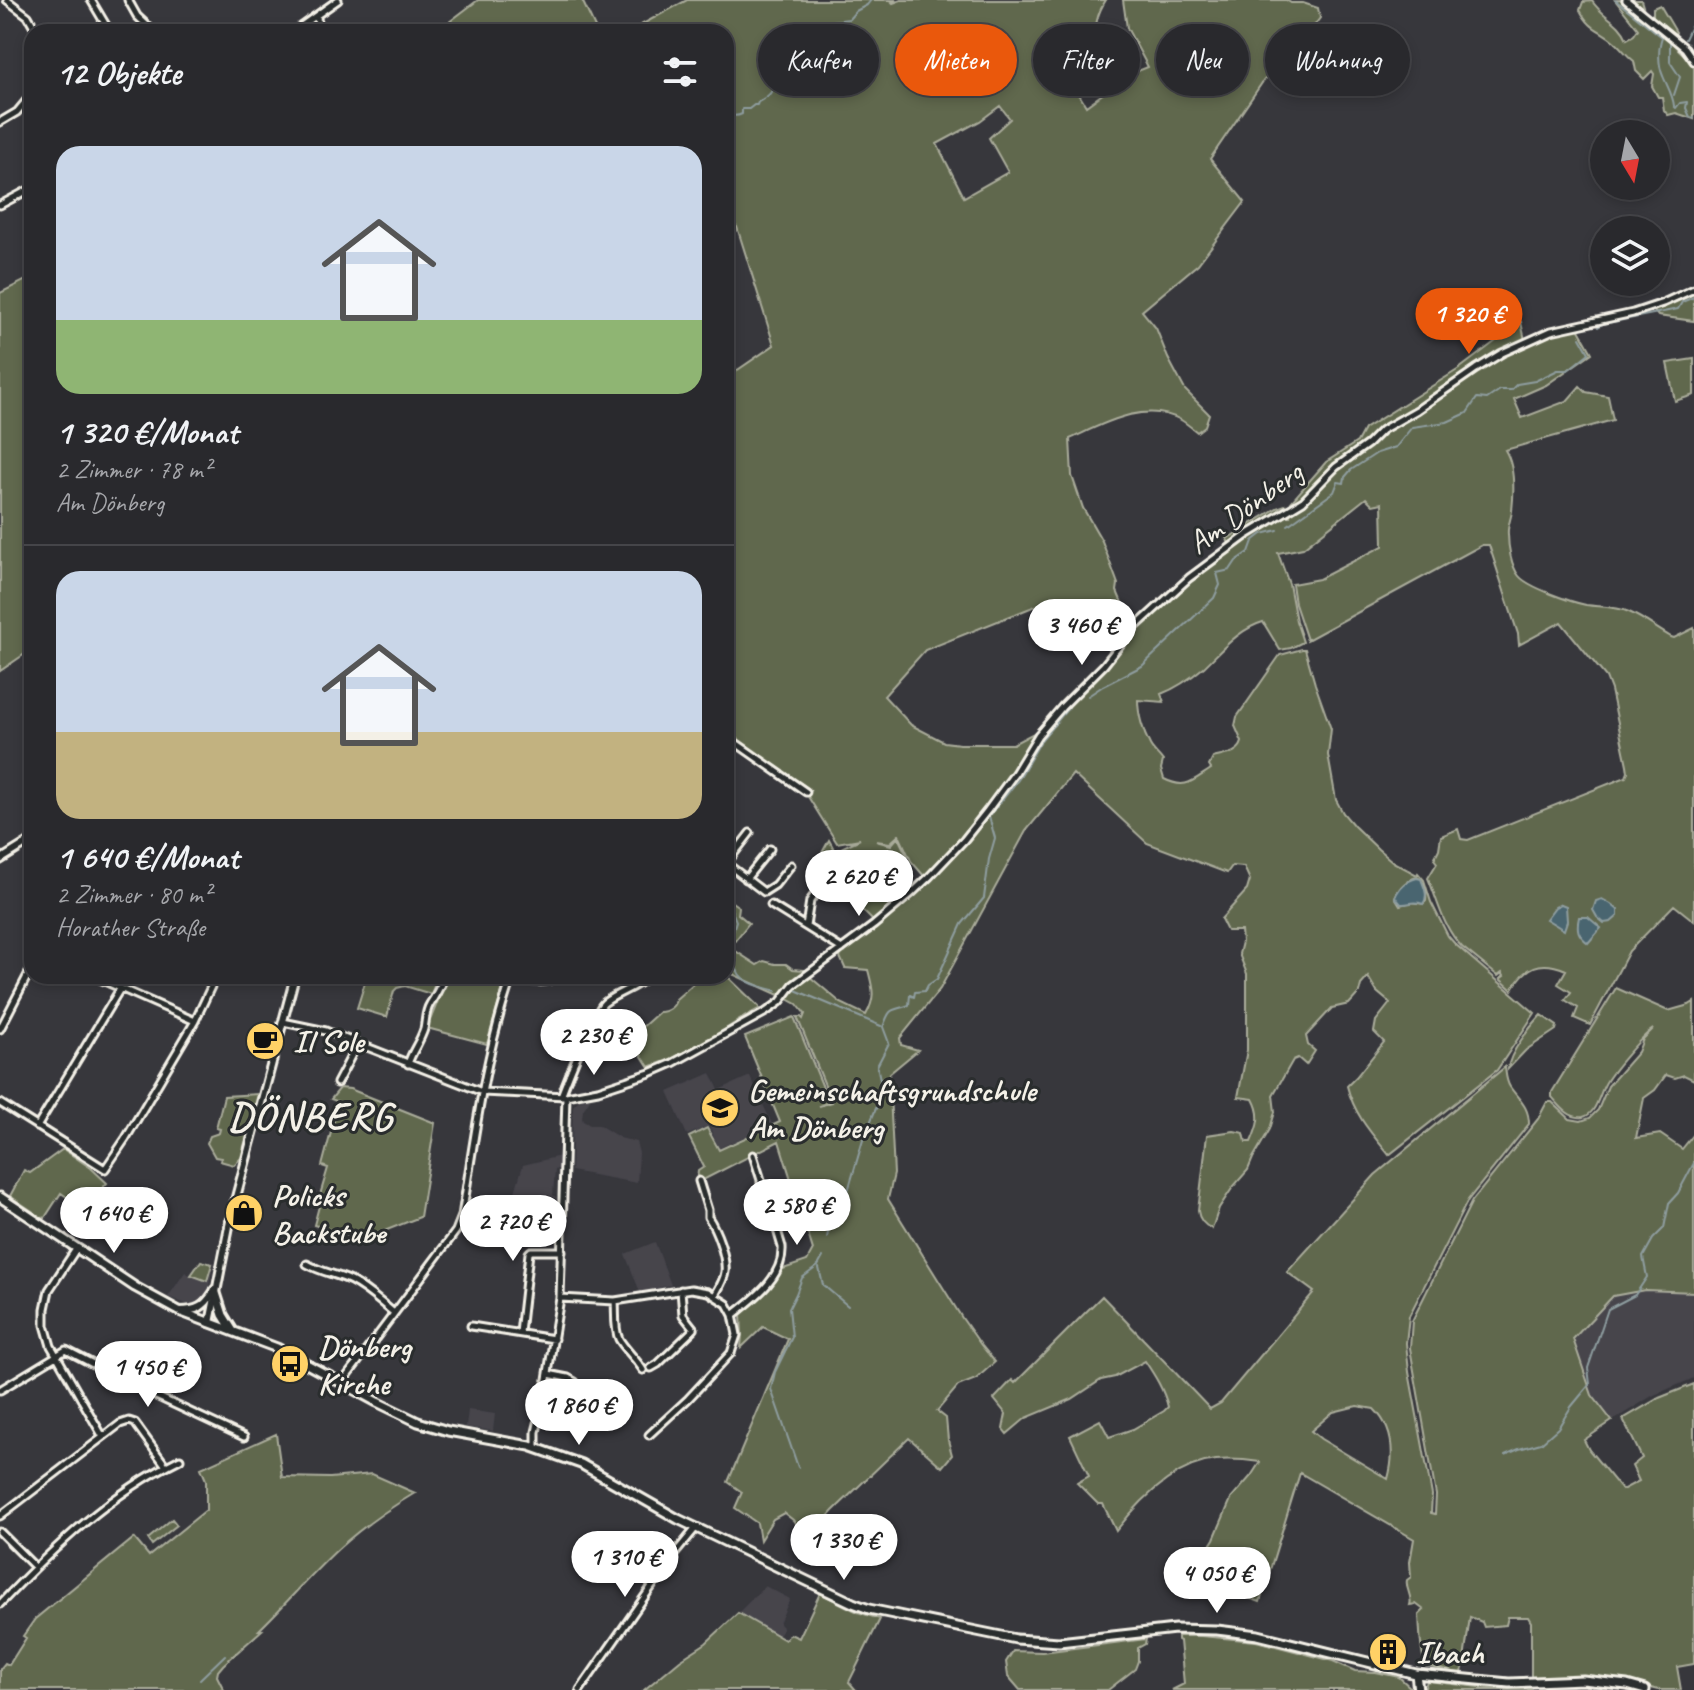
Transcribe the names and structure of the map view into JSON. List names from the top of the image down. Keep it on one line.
{"streets":{"street":["Am Dönberg"]},"districts":["DÖNBERG"],"places":{"cafe":["Il Sole"],"school or university":["Gemeinschaftsgrundschule Am Dönberg"],"shop":["Policks Backstube"],"bus stop":["Dönberg Kirche"],"building":["Ibach"]},"north":"bottom","page":{"chip":["Kaufen","Mieten","Filter","Neu","Wohnung"],"heading":"12 Objekte","list":[{"name":"1 320 €/Monat","note":"2 Zimmer · 78 m² · Am Dönberg"},{"name":"1 640 €/Monat","note":"2 Zimmer · 80 m² · Horather Straße"}],"price":["1 320 €","3 460 €","2 620 €","2 230 €","2 580 €","1 640 €","2 720 €","1 450 €","1 860 €","1 330 €","1 310 €","4 050 €"]}}
